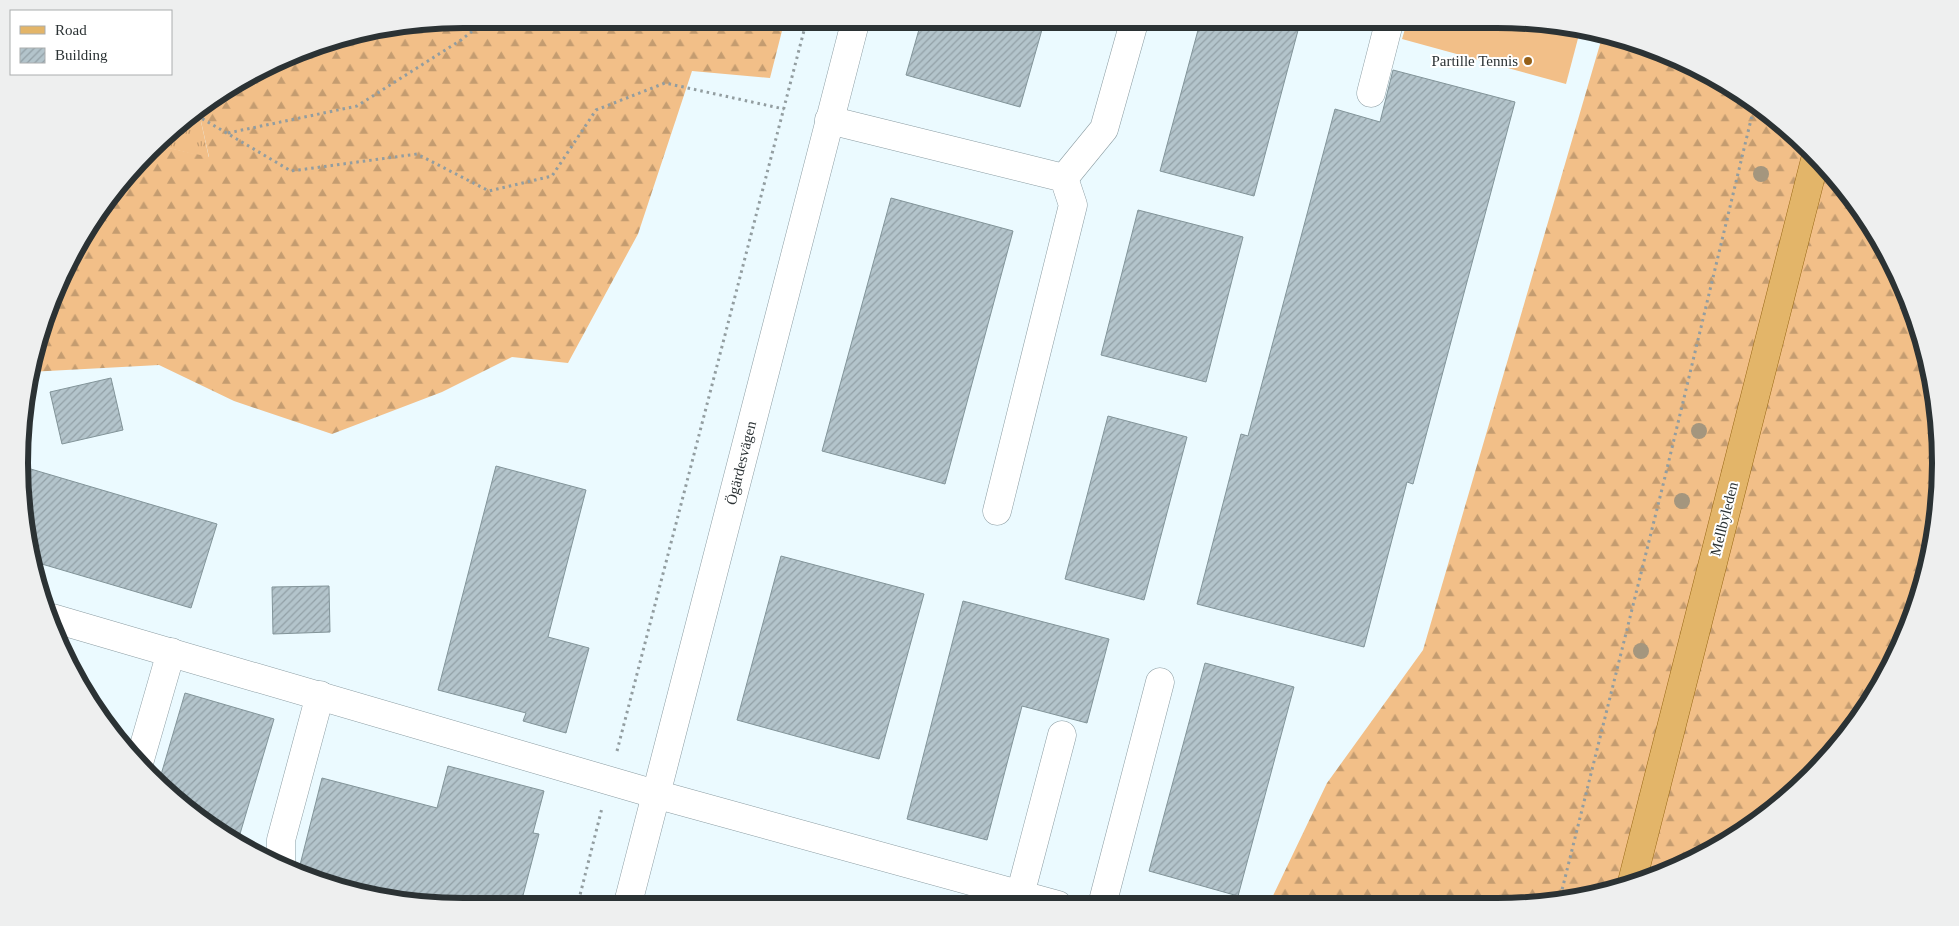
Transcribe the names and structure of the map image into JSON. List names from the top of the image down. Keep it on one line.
{"streets":{"main road":["Mellbyleden"],"street":["Ögärdesvägen"]},"places":["Partille Tennis"],"legend":["Road","Building"]}
